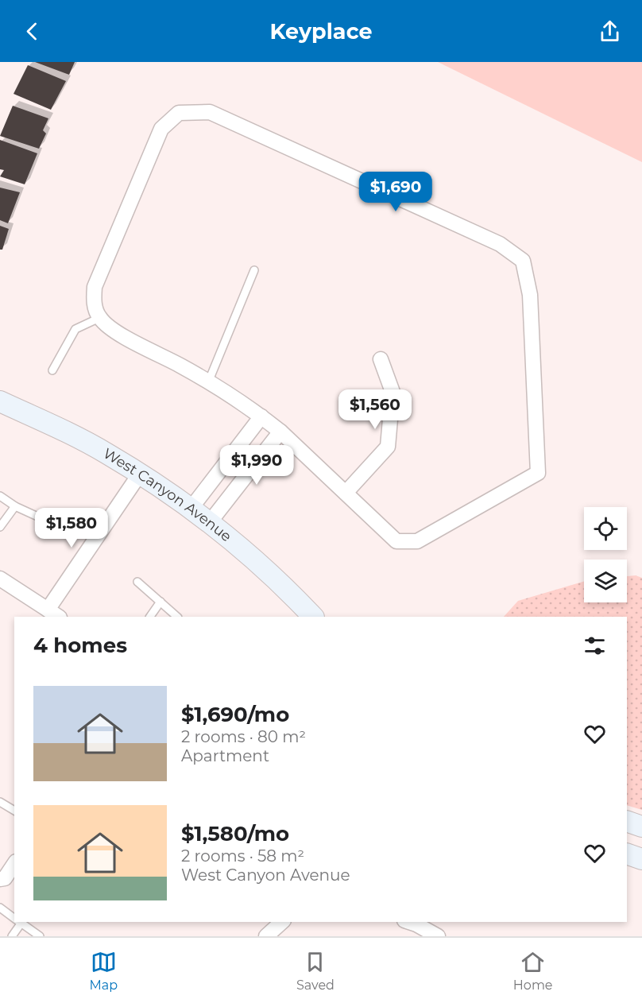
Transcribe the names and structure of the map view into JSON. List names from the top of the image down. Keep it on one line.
{"streets":{"street":["West Canyon Avenue"]},"page":{"header":"Keyplace","price":["$1,690","$1,560","$1,990","$1,580"],"heading":"4 homes","list":[{"name":"$1,690/mo","note":"2 rooms · 80 m² · Apartment"},{"name":"$1,580/mo","note":"2 rooms · 58 m² · West Canyon Avenue"}],"tabs":["Map","Saved","Home"]}}
